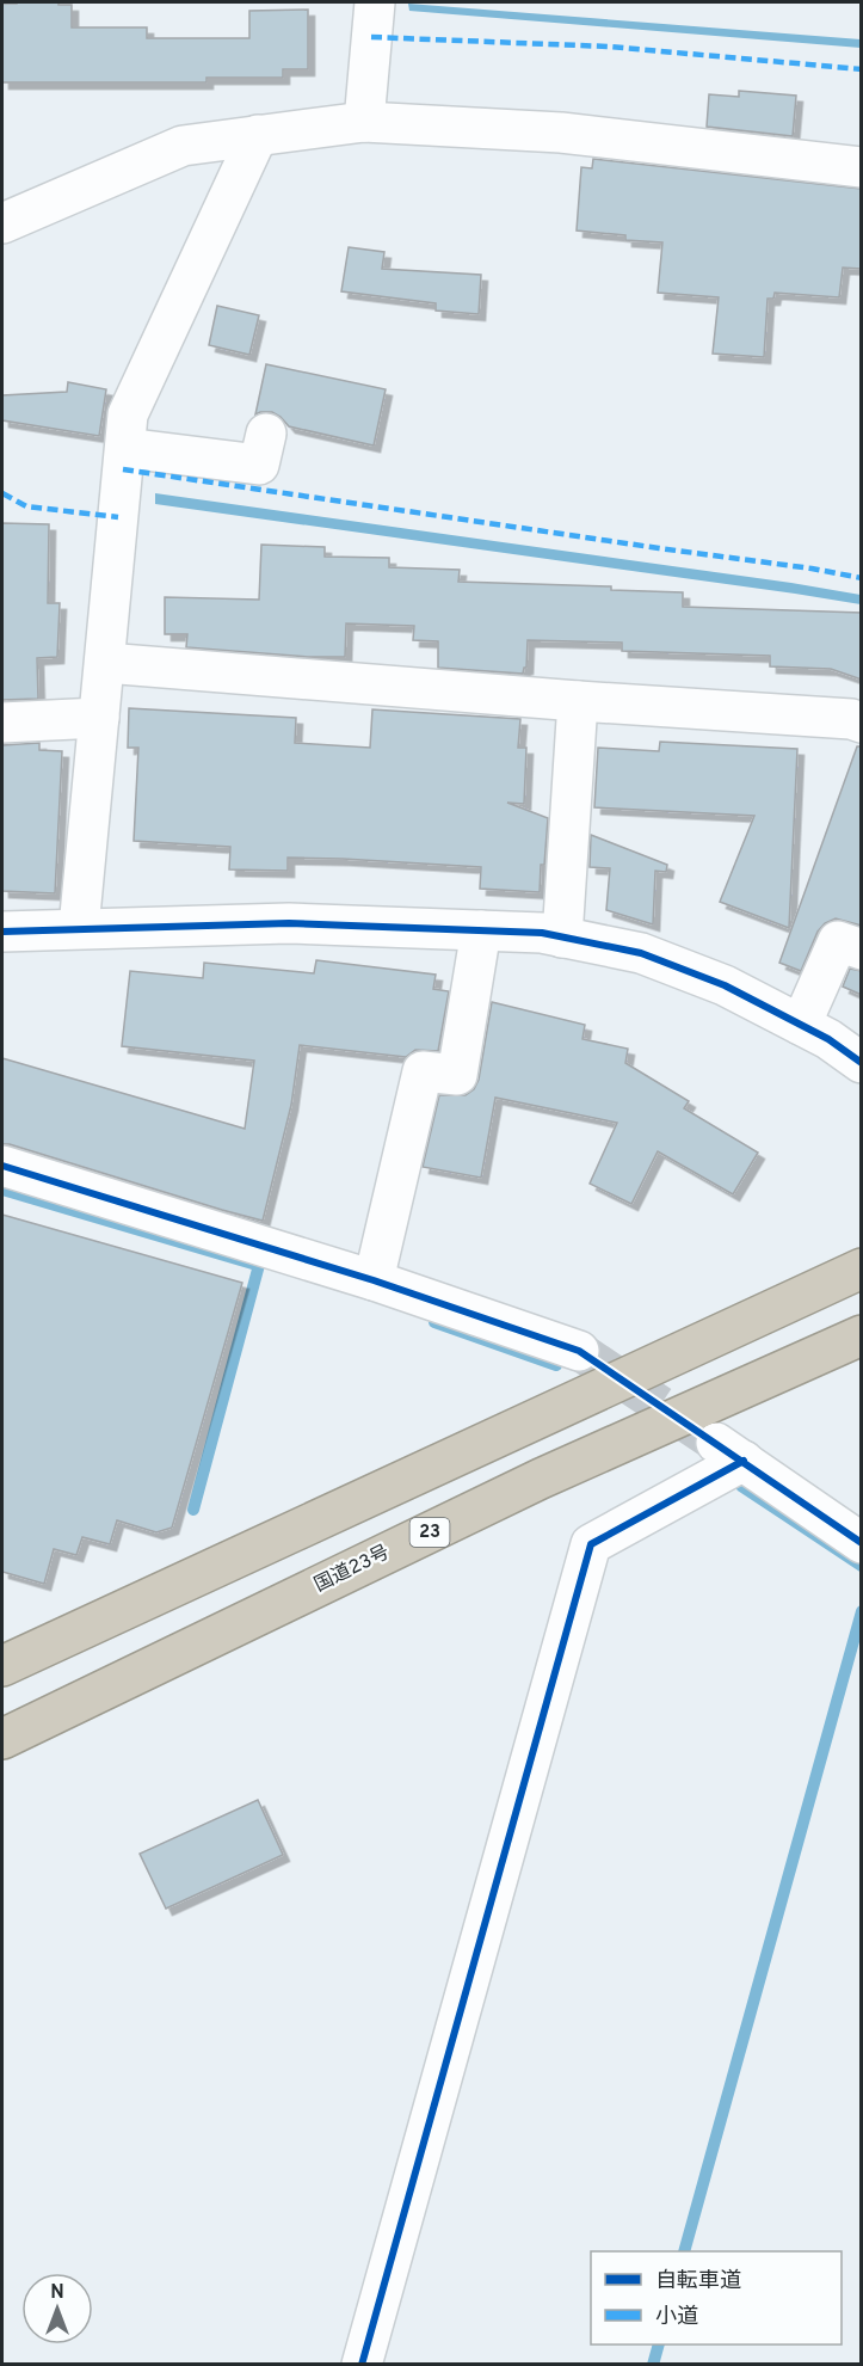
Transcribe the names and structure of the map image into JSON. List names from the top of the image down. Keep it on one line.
{"streets":{"highway":["23","国道23号"]},"legend":["自転車道","小道"],"north":"top"}
